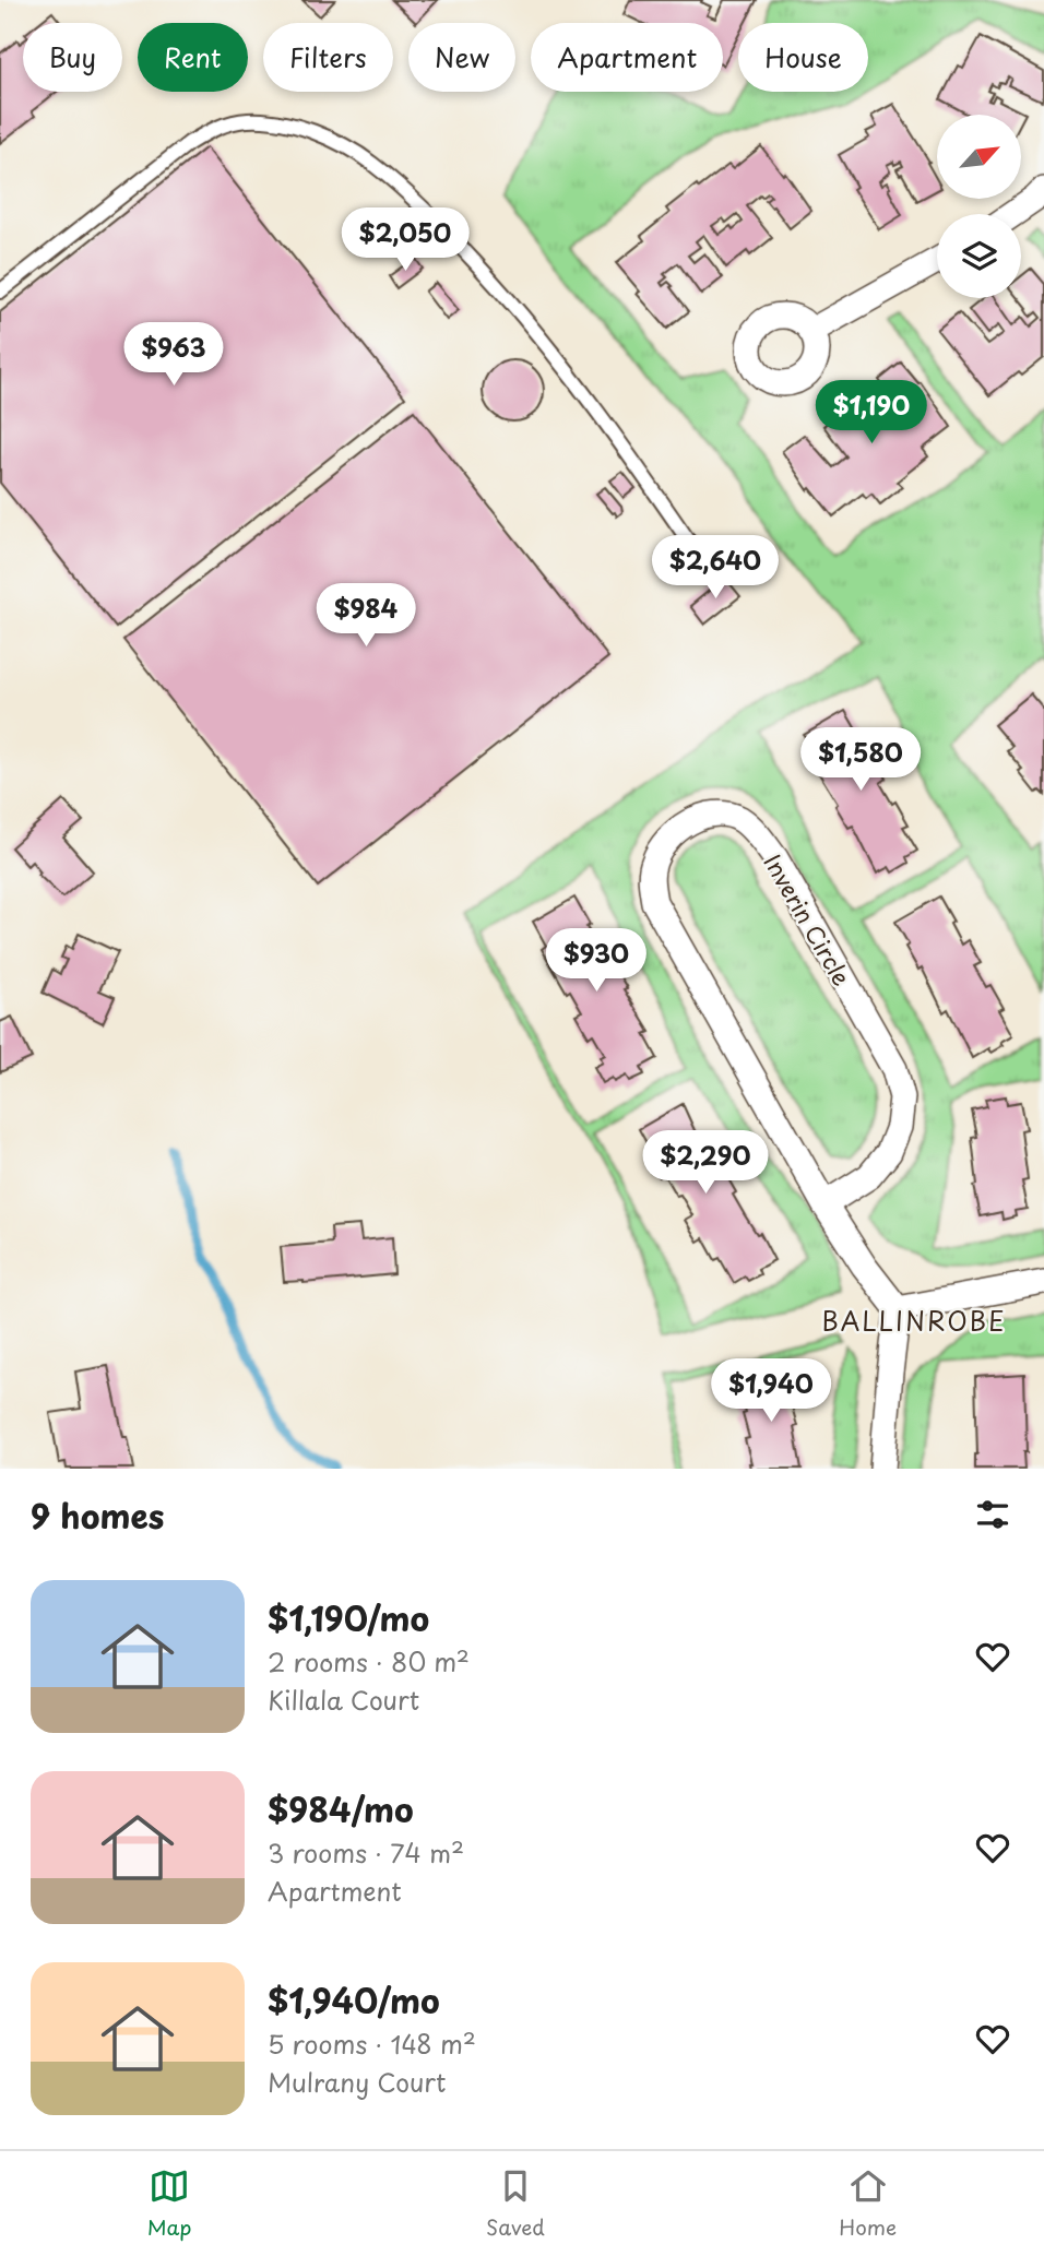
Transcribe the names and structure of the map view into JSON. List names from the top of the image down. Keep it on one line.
{"streets":{"street":["Inverin Circle"]},"districts":["BALLINROBE"],"north":"top right","page":{"chip":["Buy","Rent","Filters","New","Apartment","House"],"price":["$2,050","$963","$1,190","$2,640","$984","$1,580","$930","$2,290","$1,940"],"heading":"9 homes","list":[{"name":"$1,190/mo","note":"2 rooms · 80 m² · Killala Court"},{"name":"$984/mo","note":"3 rooms · 74 m² · Apartment"},{"name":"$1,940/mo","note":"5 rooms · 148 m² · Mulrany Court"}],"tabs":["Map","Saved","Home"]}}
